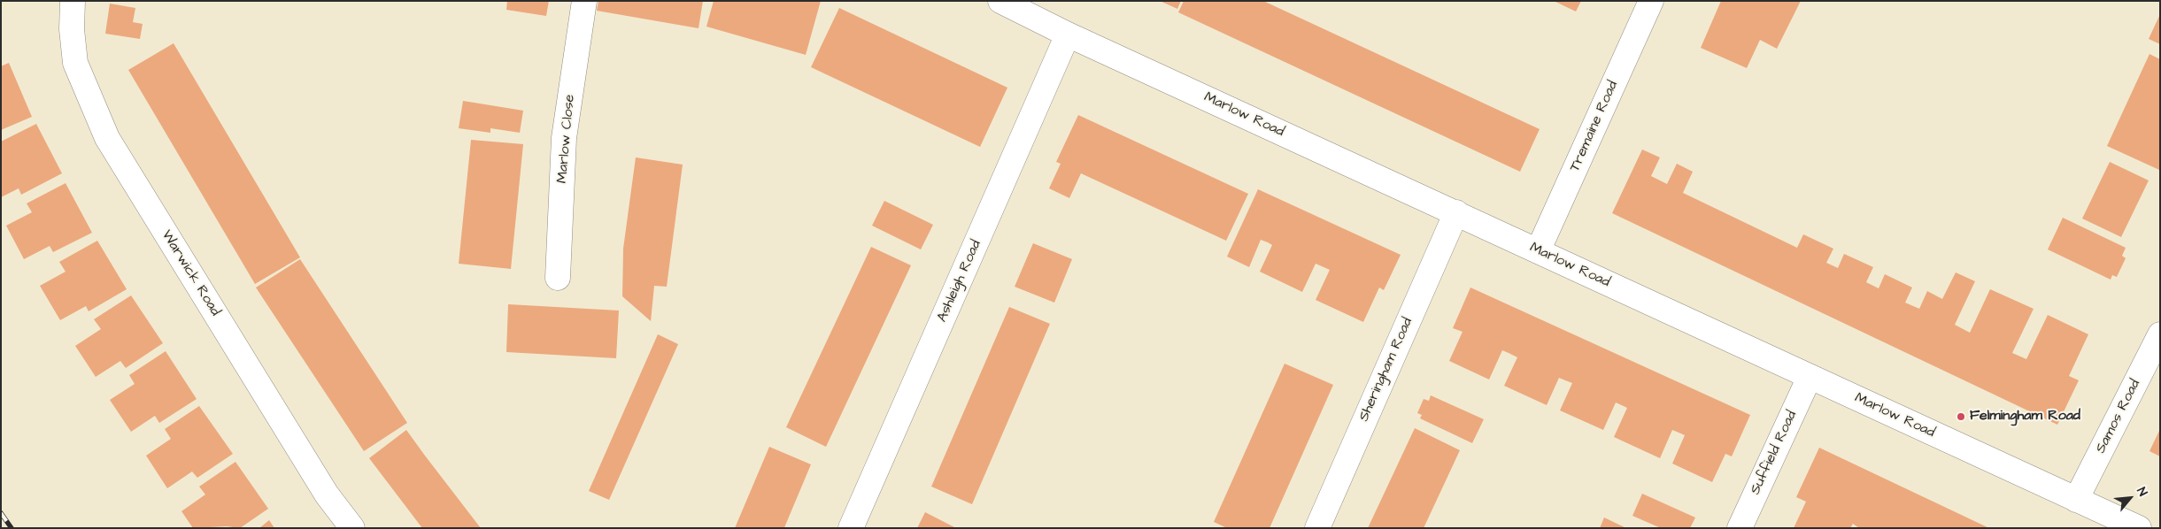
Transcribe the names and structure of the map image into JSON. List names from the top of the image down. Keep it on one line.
{"streets":{"street":["Marlow Road","Tremaine Road","Marlow Close","Warwick Road","Ashleigh Road","Sheringham Road","Samos Road","Suffield Road"]},"crossings":[["Marlow Road","Tremaine Road"],["Marlow Road","Ashleigh Road"],["Marlow Road","Sheringham Road"],["Marlow Road","Samos Road"],["Marlow Road","Suffield Road"]],"places":["Felmingham Road"],"north":"top right"}
